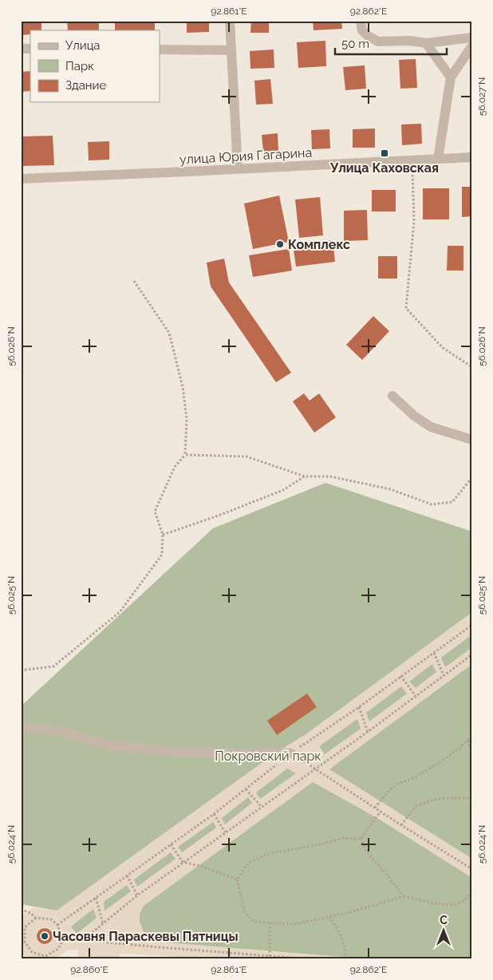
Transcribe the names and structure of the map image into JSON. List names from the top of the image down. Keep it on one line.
{"streets":{"street":["улица Юрия Гагарина"]},"parks":["Покровский парк"],"places":{"transit":["Улица Каховская"],"other":["Комплекс","Часовня Параскевы Пятницы"]},"legend":["Улица","Парк","Здание"],"scale_bar":"50 m","north":"top","coordinates":["92.861°E","92.862°E","56.027°N","56.026°N","56.025°N","56.024°N","92.860°E"]}
